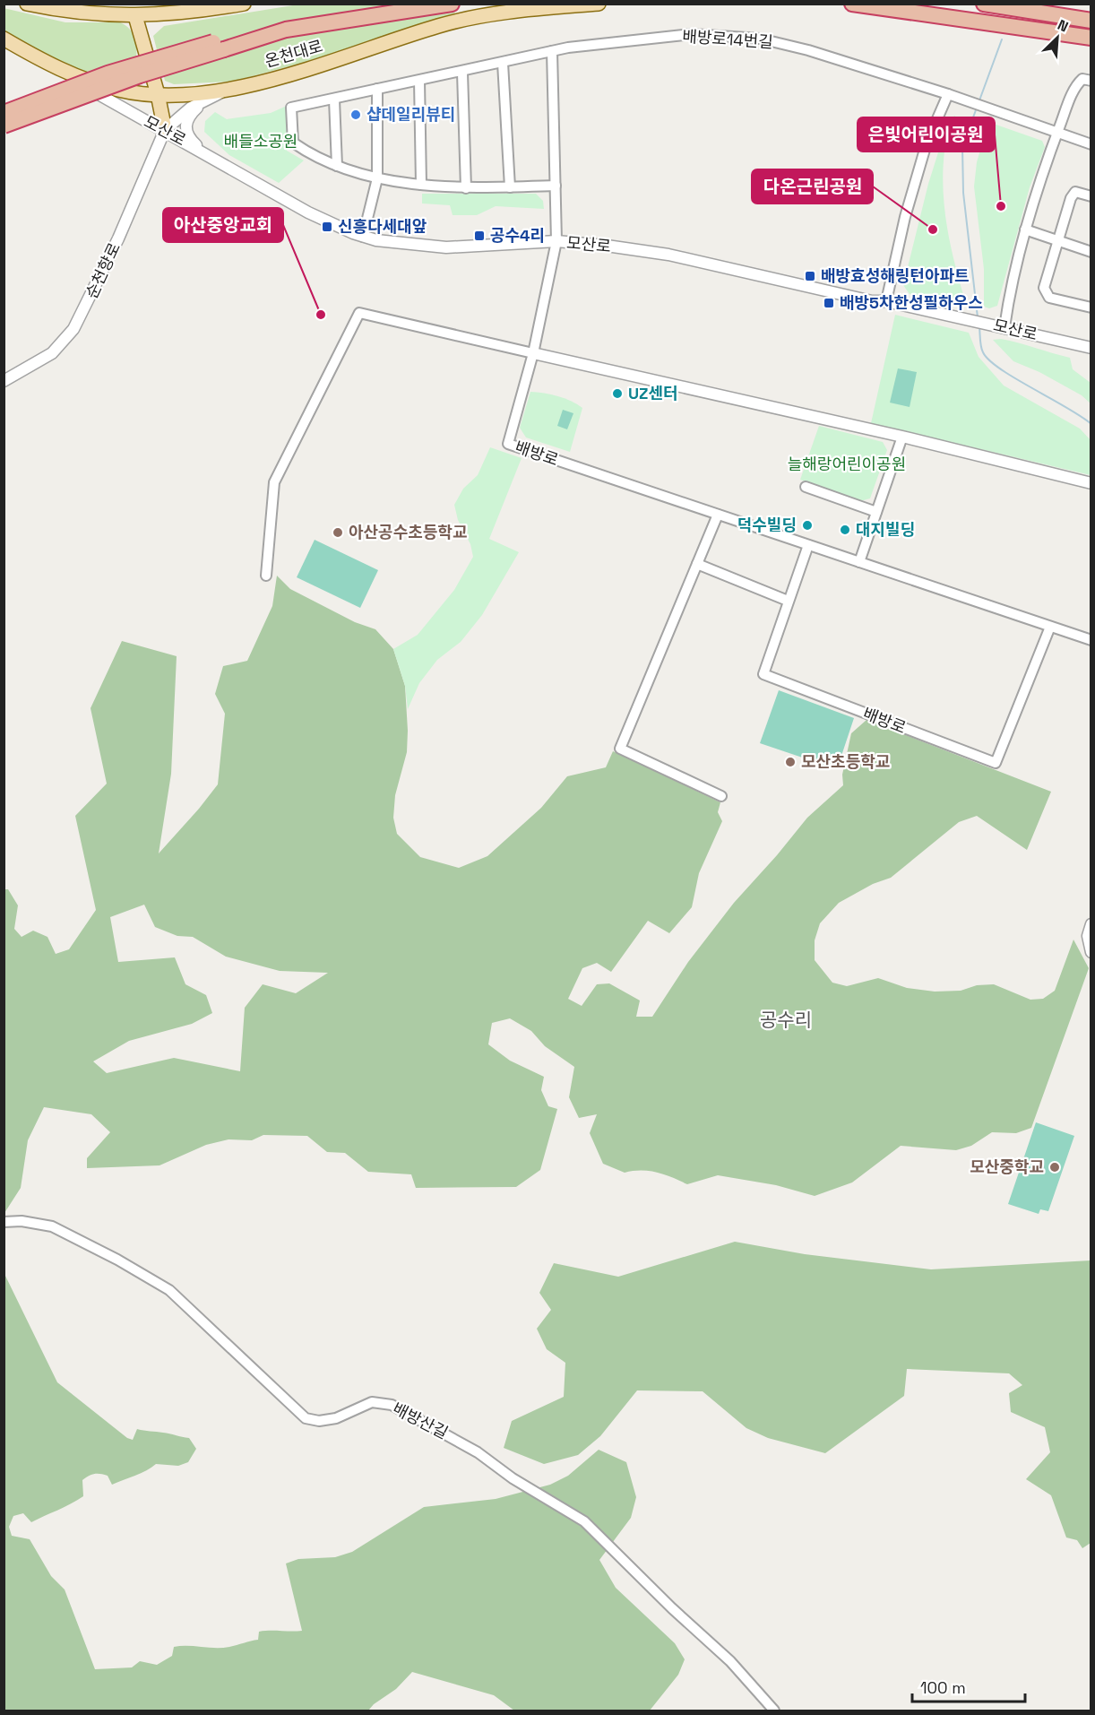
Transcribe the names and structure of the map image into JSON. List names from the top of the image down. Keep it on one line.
{"streets":{"main road":["온천대로"],"street":["배방로14번길","모산로","순천향로","배방로","배방산길"]},"crossings":[["온천대로","모산로"],["모산로","순천향로"]],"districts":["공수리"],"parks":["배들소공원","늘해랑어린이공원"],"places":{"other":["샵데일리뷰티","은빛어린이공원","다온근린공원","아산중앙교회","UZ센터","덕수빌딩","대지빌딩","아산공수초등학교","모산초등학교","모산중학교"],"transit":["신흥다세대앞","공수4리","배방효성해링턴아파트","배방5차한성필하우스"]},"scale_bar":"100 m","north":"top right"}
